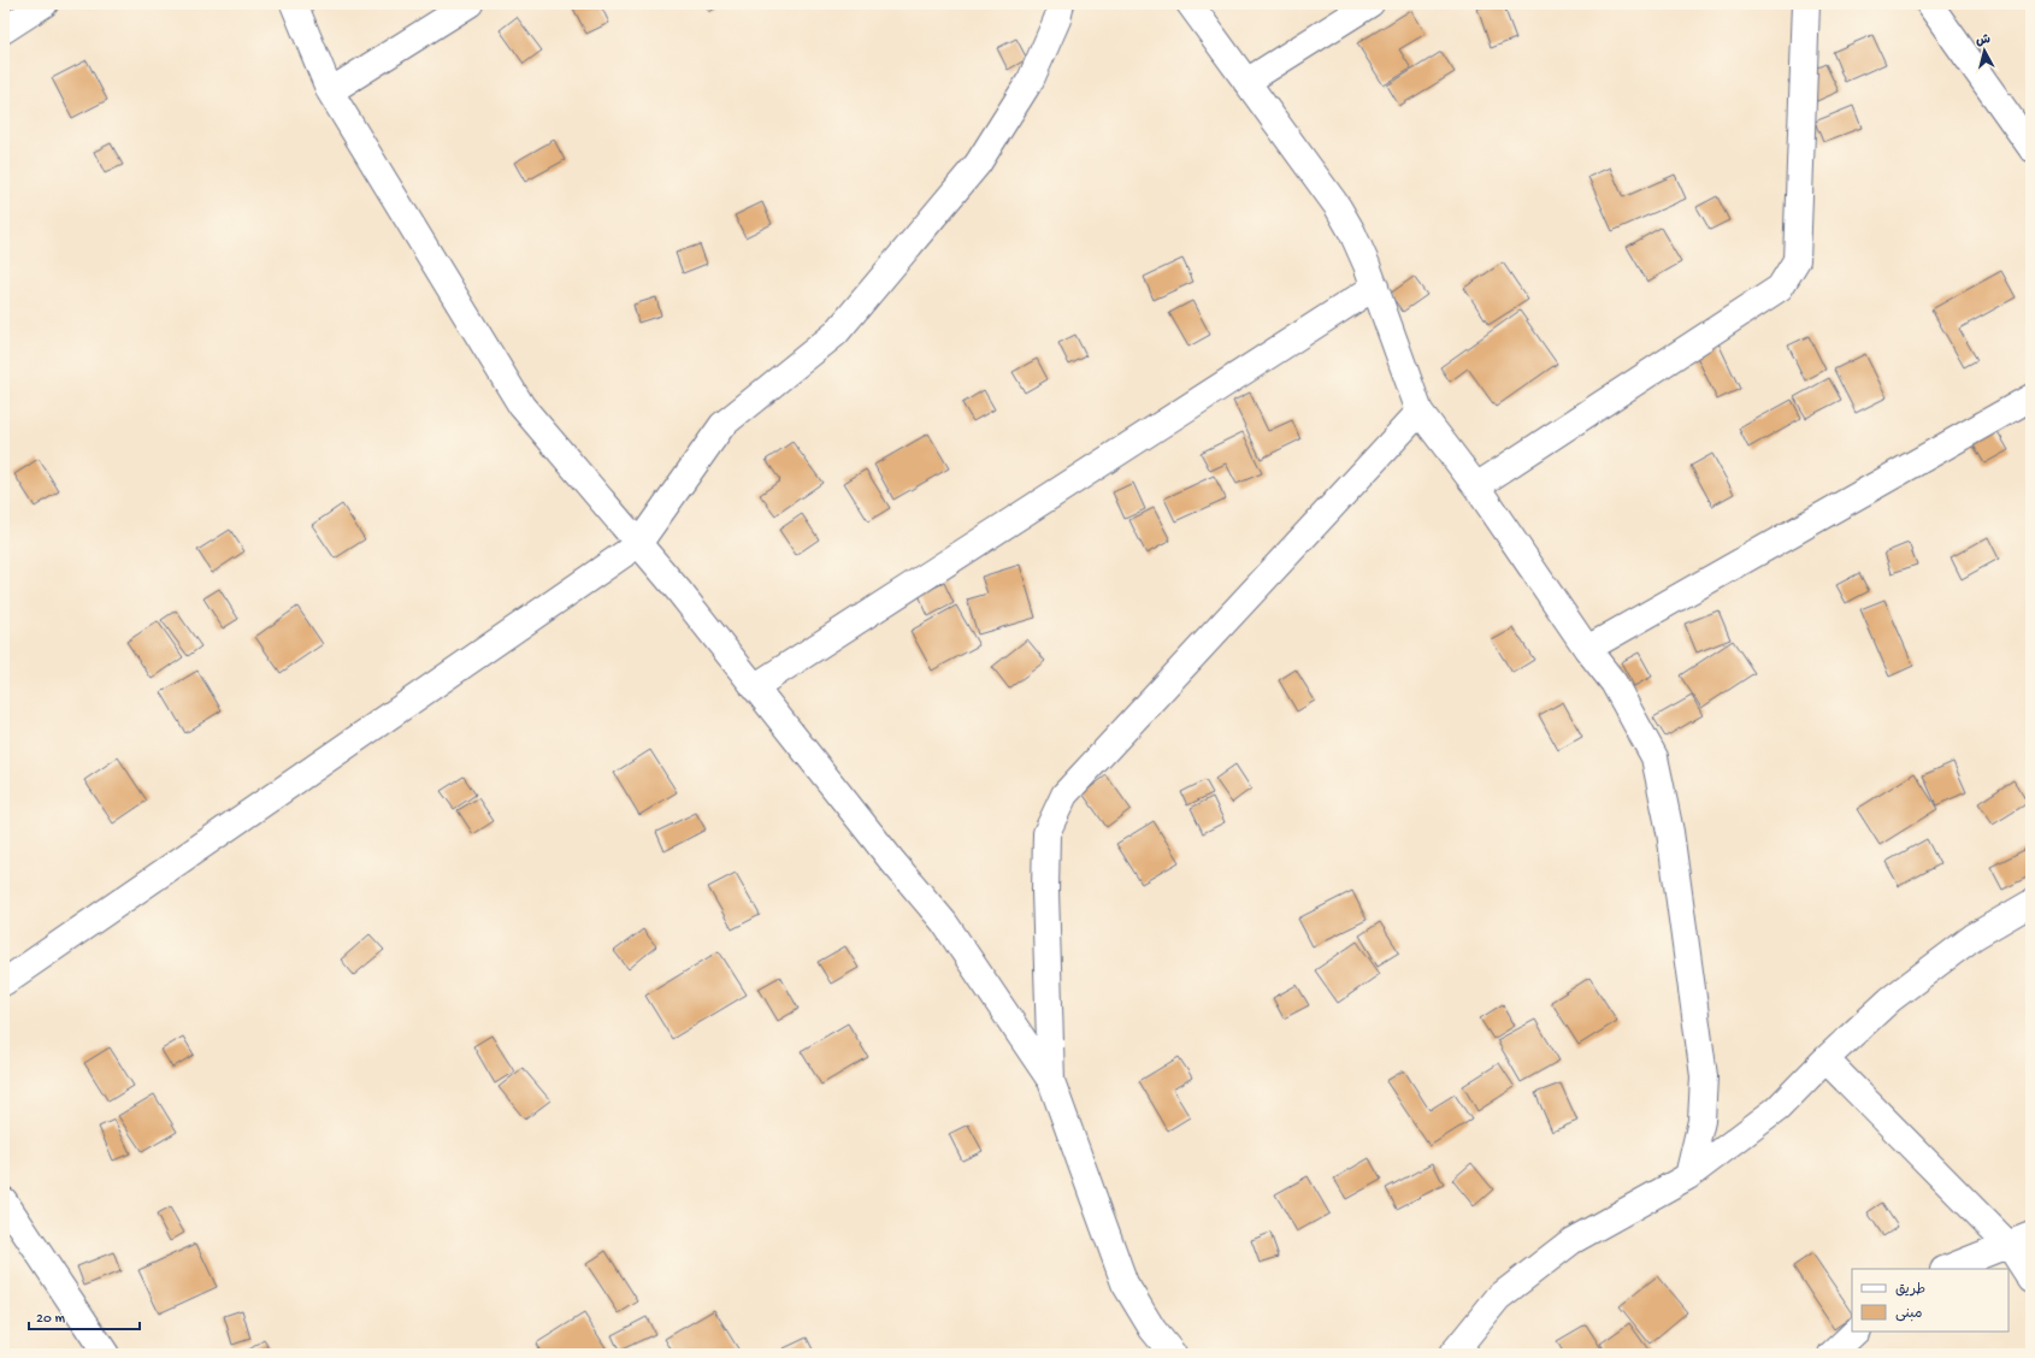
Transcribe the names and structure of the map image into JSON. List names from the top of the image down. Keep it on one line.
{"legend":["طريق","مبنى"],"scale_bar":"20 m","north":"top"}
